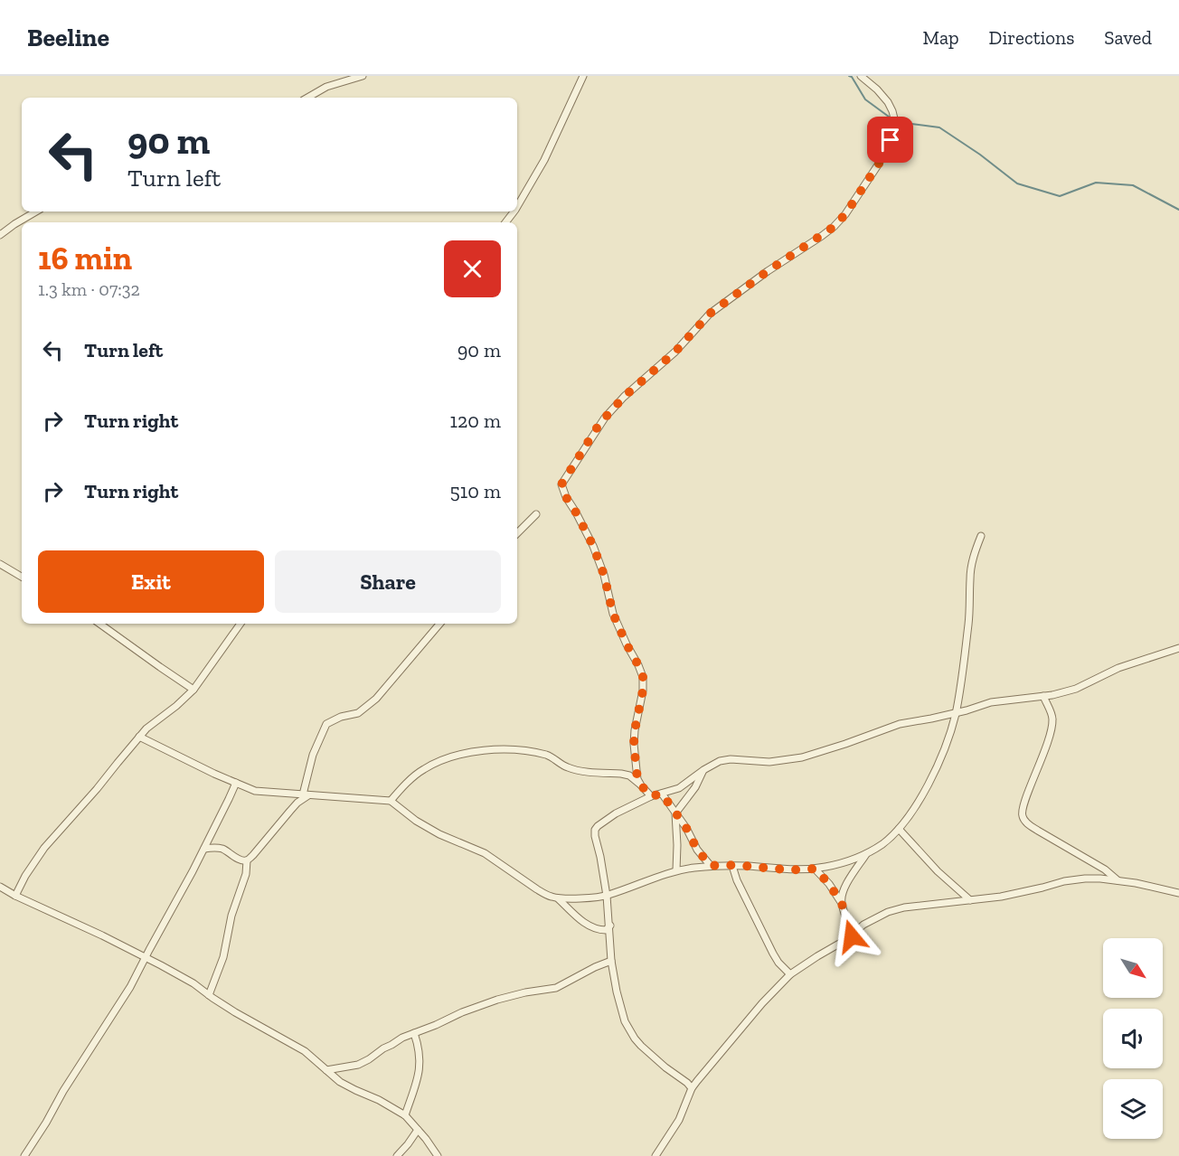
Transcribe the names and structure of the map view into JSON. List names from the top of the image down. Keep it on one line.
{"north":"bottom right","page":{"header":"Beeline","nav":["Map","Directions","Saved"],"turn":["90 m","Turn left"],"heading":["16 min","1.3 km · 07:32"],"list":[{"name":"Turn left","value":"90 m"},{"name":"Turn right","value":"120 m"},{"name":"Turn right","value":"510 m"}],"buttons":["Exit","Share"]}}
